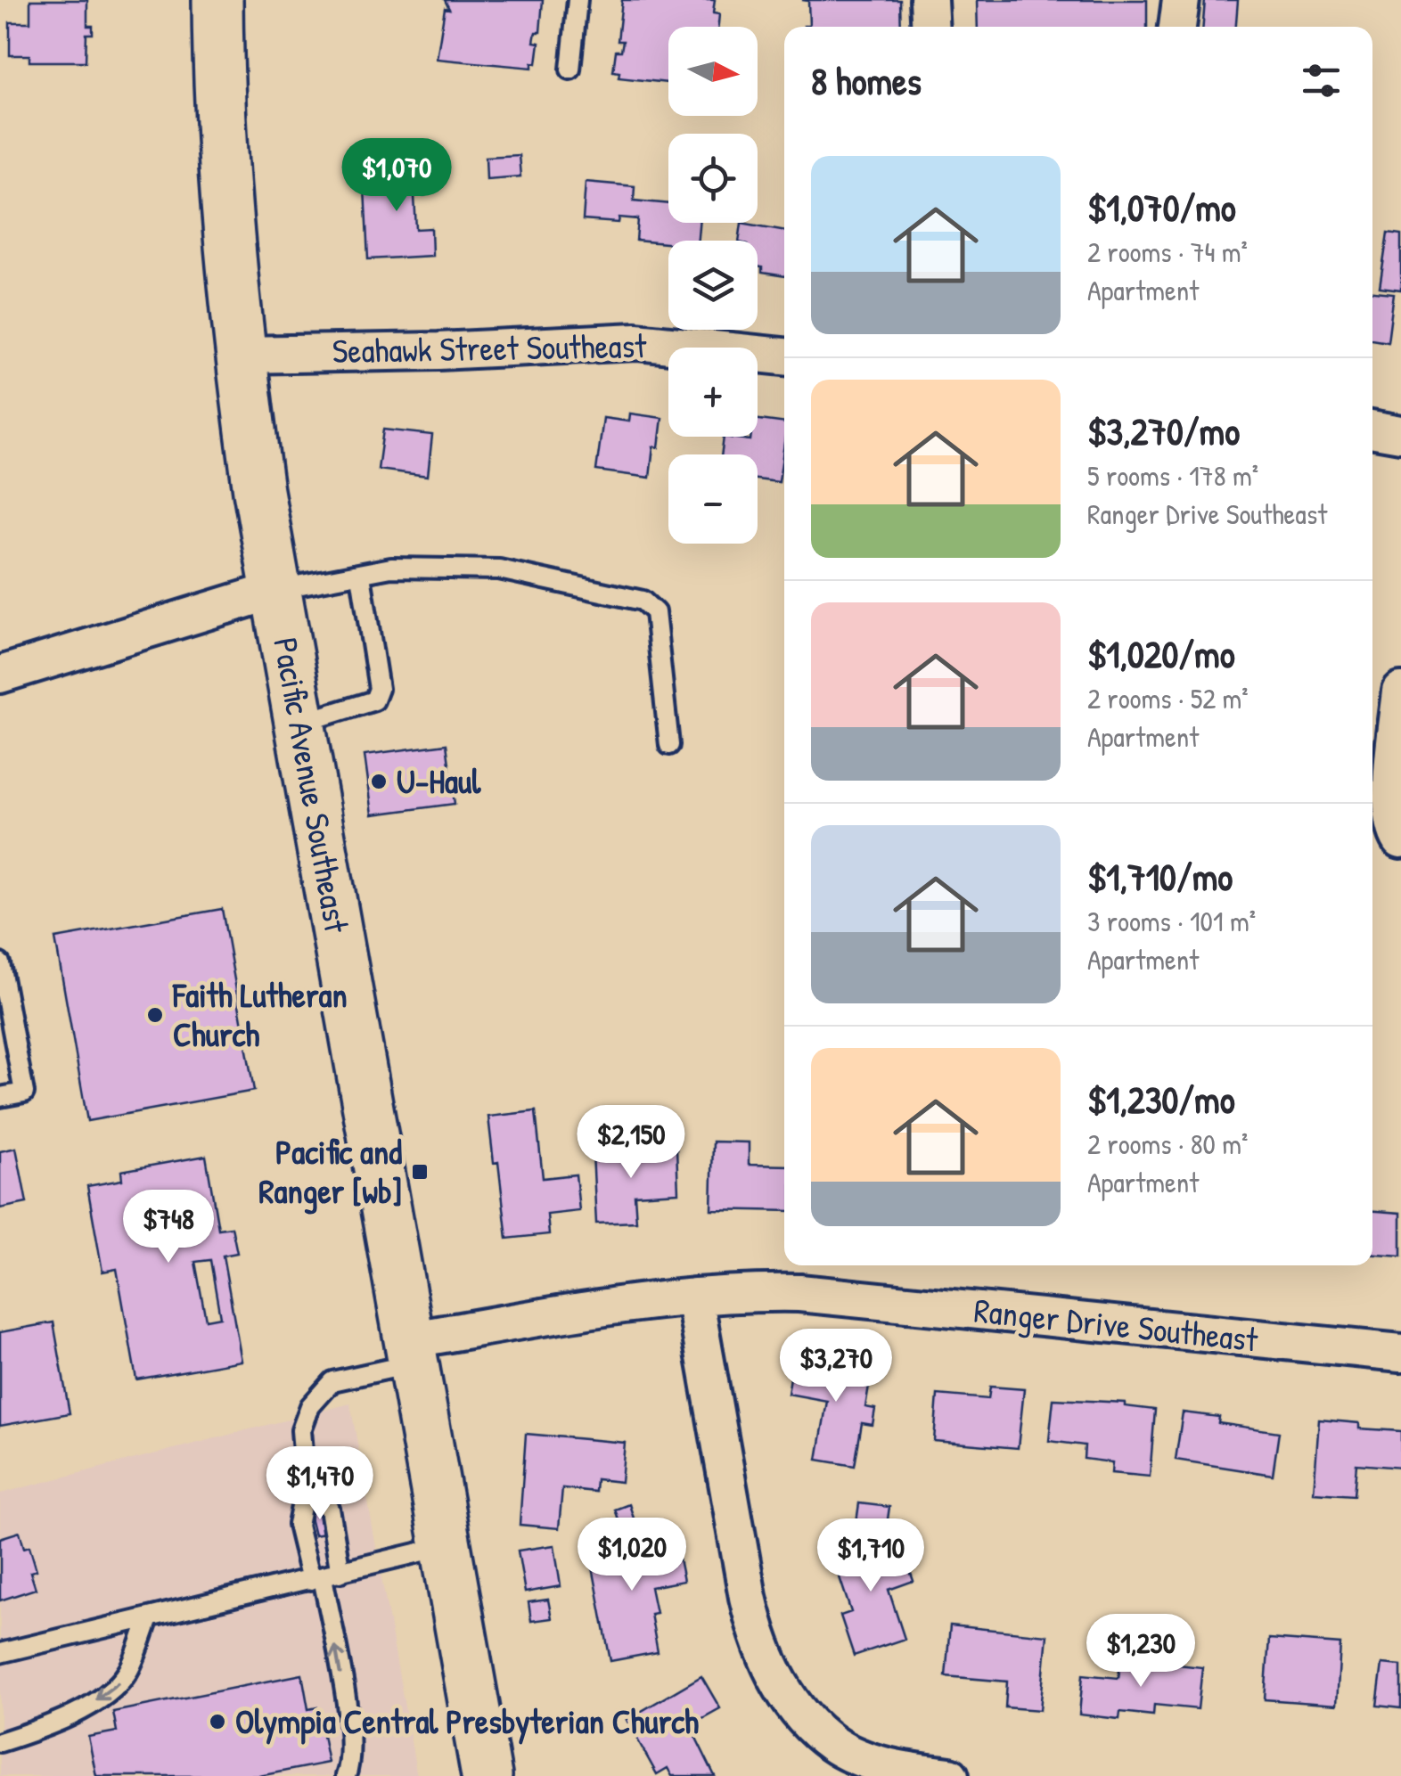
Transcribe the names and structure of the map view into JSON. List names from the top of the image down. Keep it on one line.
{"streets":{"main road":["Pacific Avenue Southeast"],"street":["Seahawk Street Southeast","Ranger Drive Southeast"]},"crossings":[["Seahawk Street Southeast","Pacific Avenue Southeast"],["Pacific Avenue Southeast","Ranger Drive Southeast"]],"places":{"other":["U-Haul","Faith Lutheran Church","Olympia Central Presbyterian Church"],"transit":["Pacific and Ranger [wb]"]},"north":"right","page":{"map_buttons":["+","−"],"heading":"8 homes","list":[{"name":"$1,070/mo","note":"2 rooms · 74 m² · Apartment"},{"name":"$3,270/mo","note":"5 rooms · 178 m² · Ranger Drive Southeast"},{"name":"$1,020/mo","note":"2 rooms · 52 m² · Apartment"},{"name":"$1,710/mo","note":"3 rooms · 101 m² · Apartment"},{"name":"$1,230/mo","note":"2 rooms · 80 m² · Apartment"}],"price":["$1,070","$2,150","$748","$3,270","$1,470","$1,020","$1,710","$1,230"]}}
